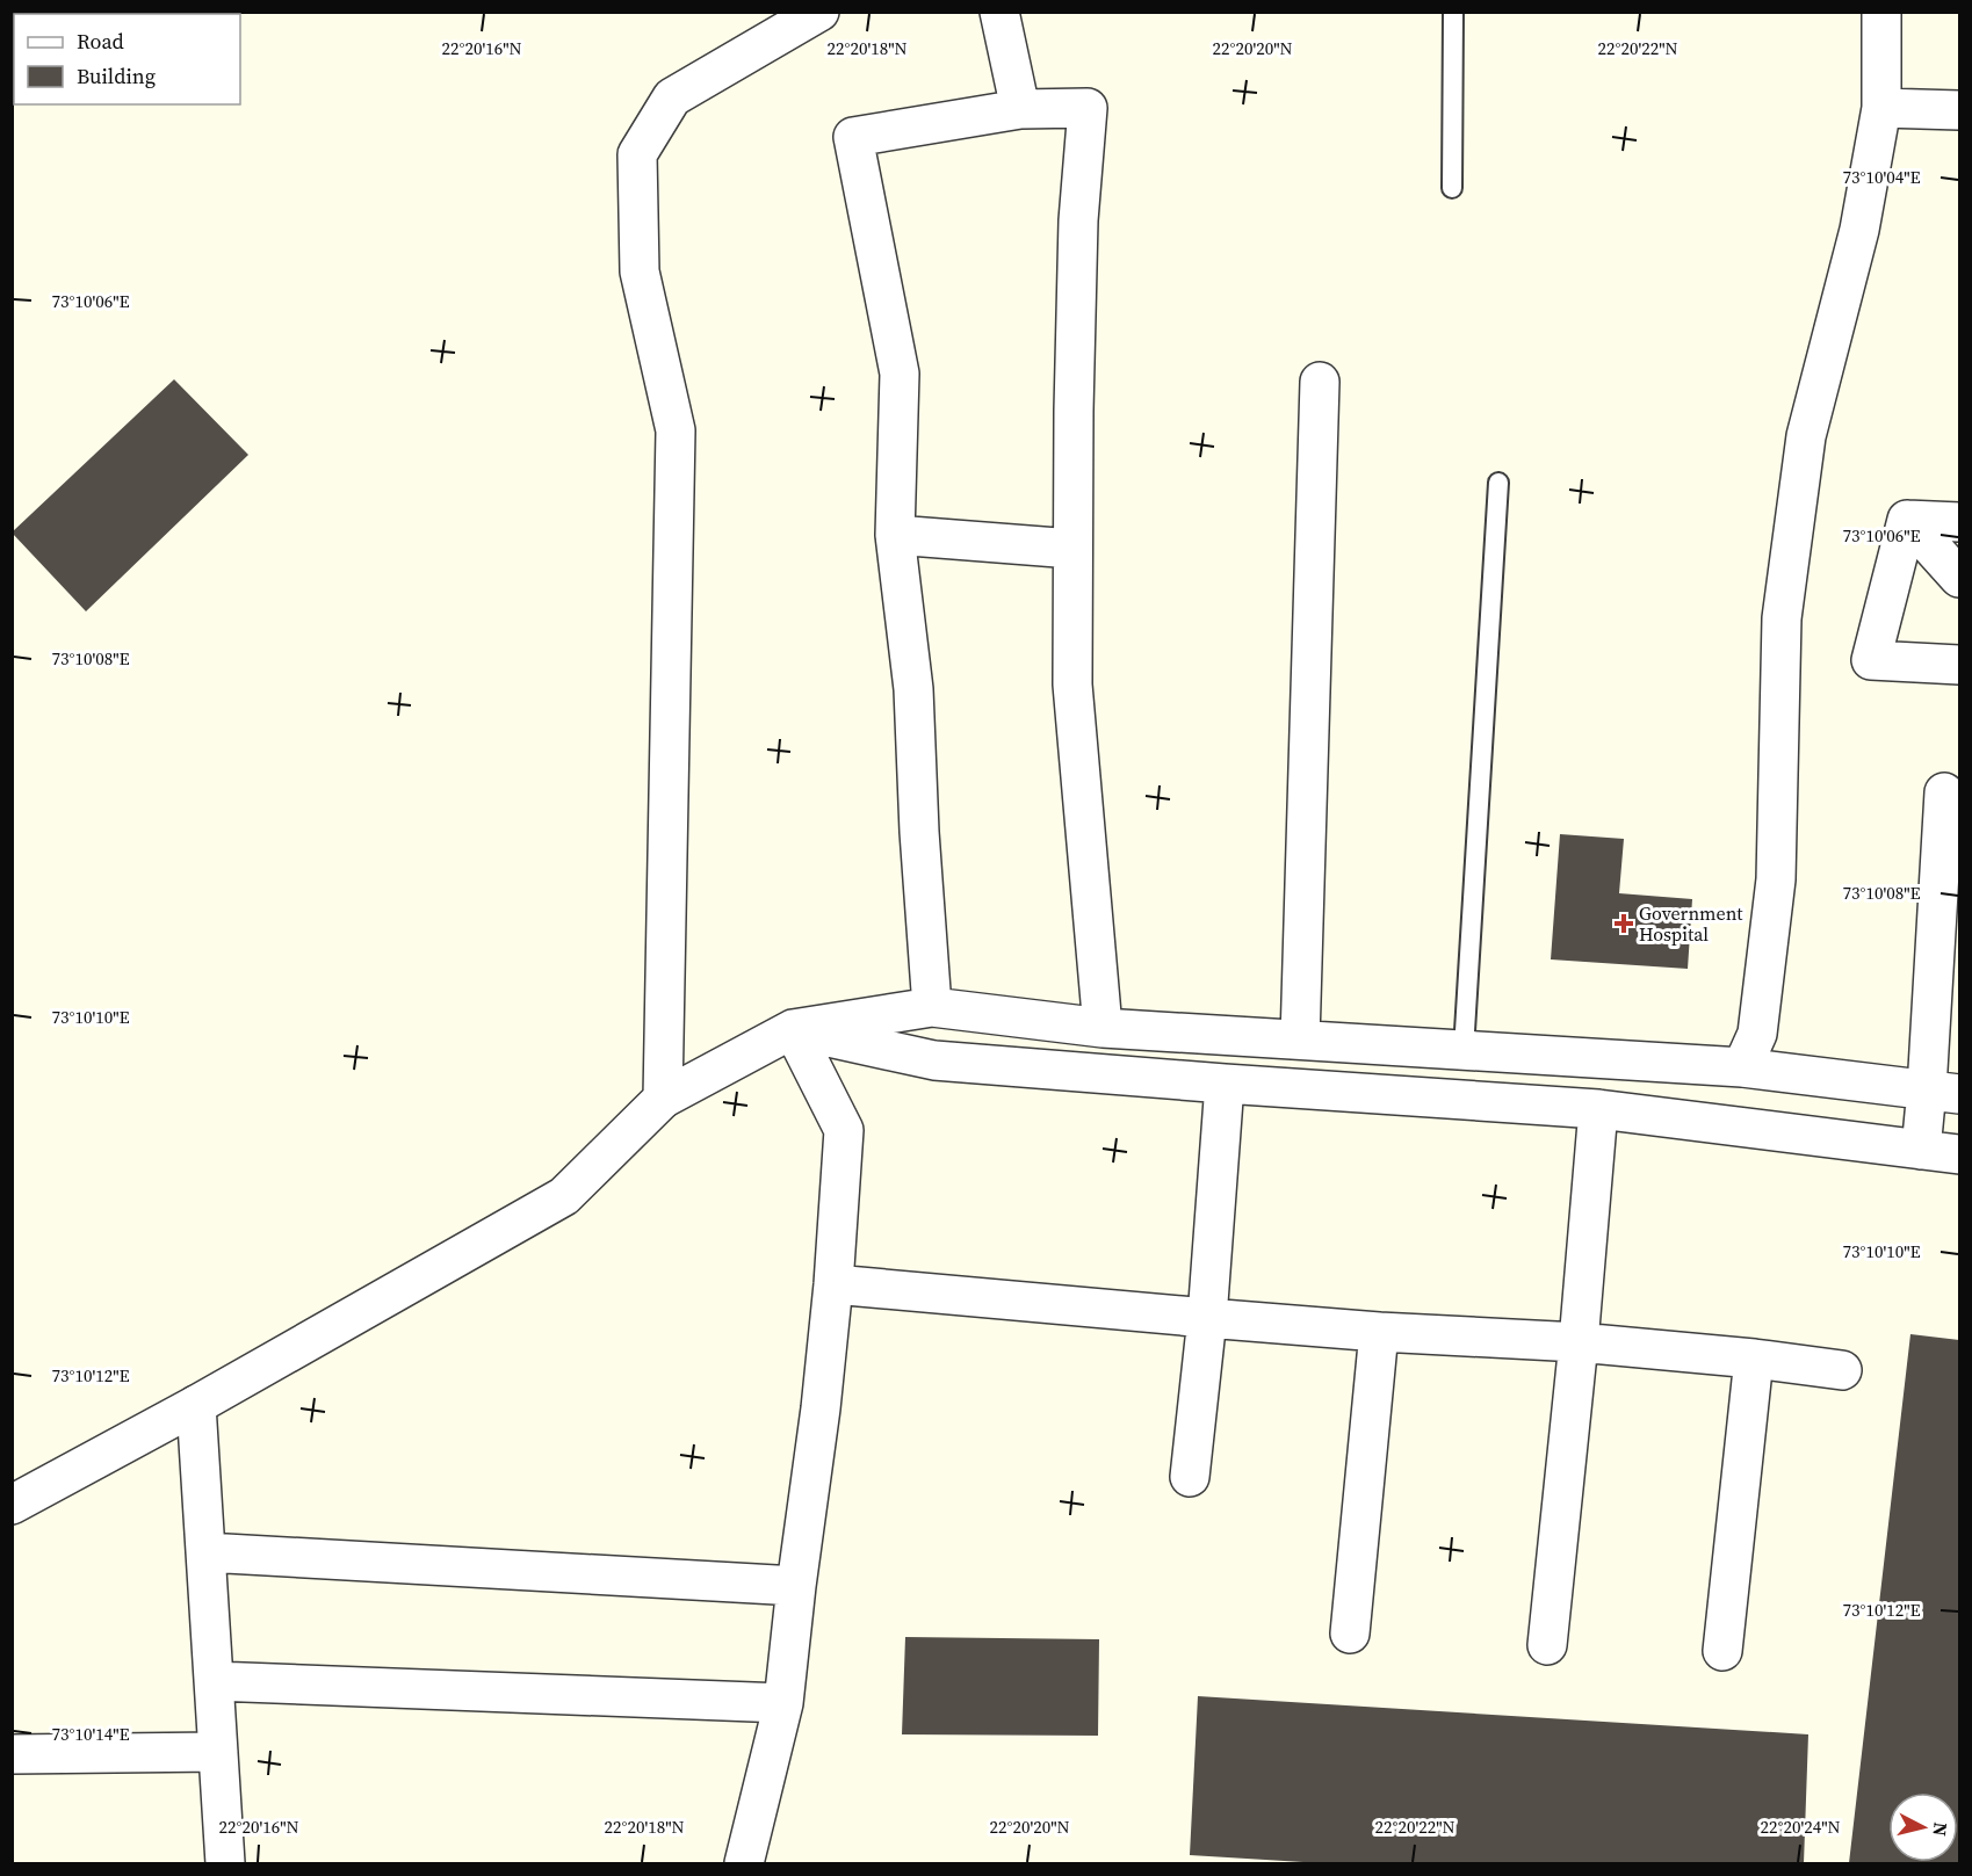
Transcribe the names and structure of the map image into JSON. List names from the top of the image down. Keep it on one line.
{"places":{"health":["Government Hospital"]},"legend":["Road","Building"],"north":"right","coordinates":["22°20'16\"N","22°20'18\"N","22°20'20\"N","22°20'22\"N","73°10'04\"E","73°10'06\"E","73°10'08\"E","73°10'10\"E","73°10'12\"E","73°10'14\"E","22°20'24\"N"]}
